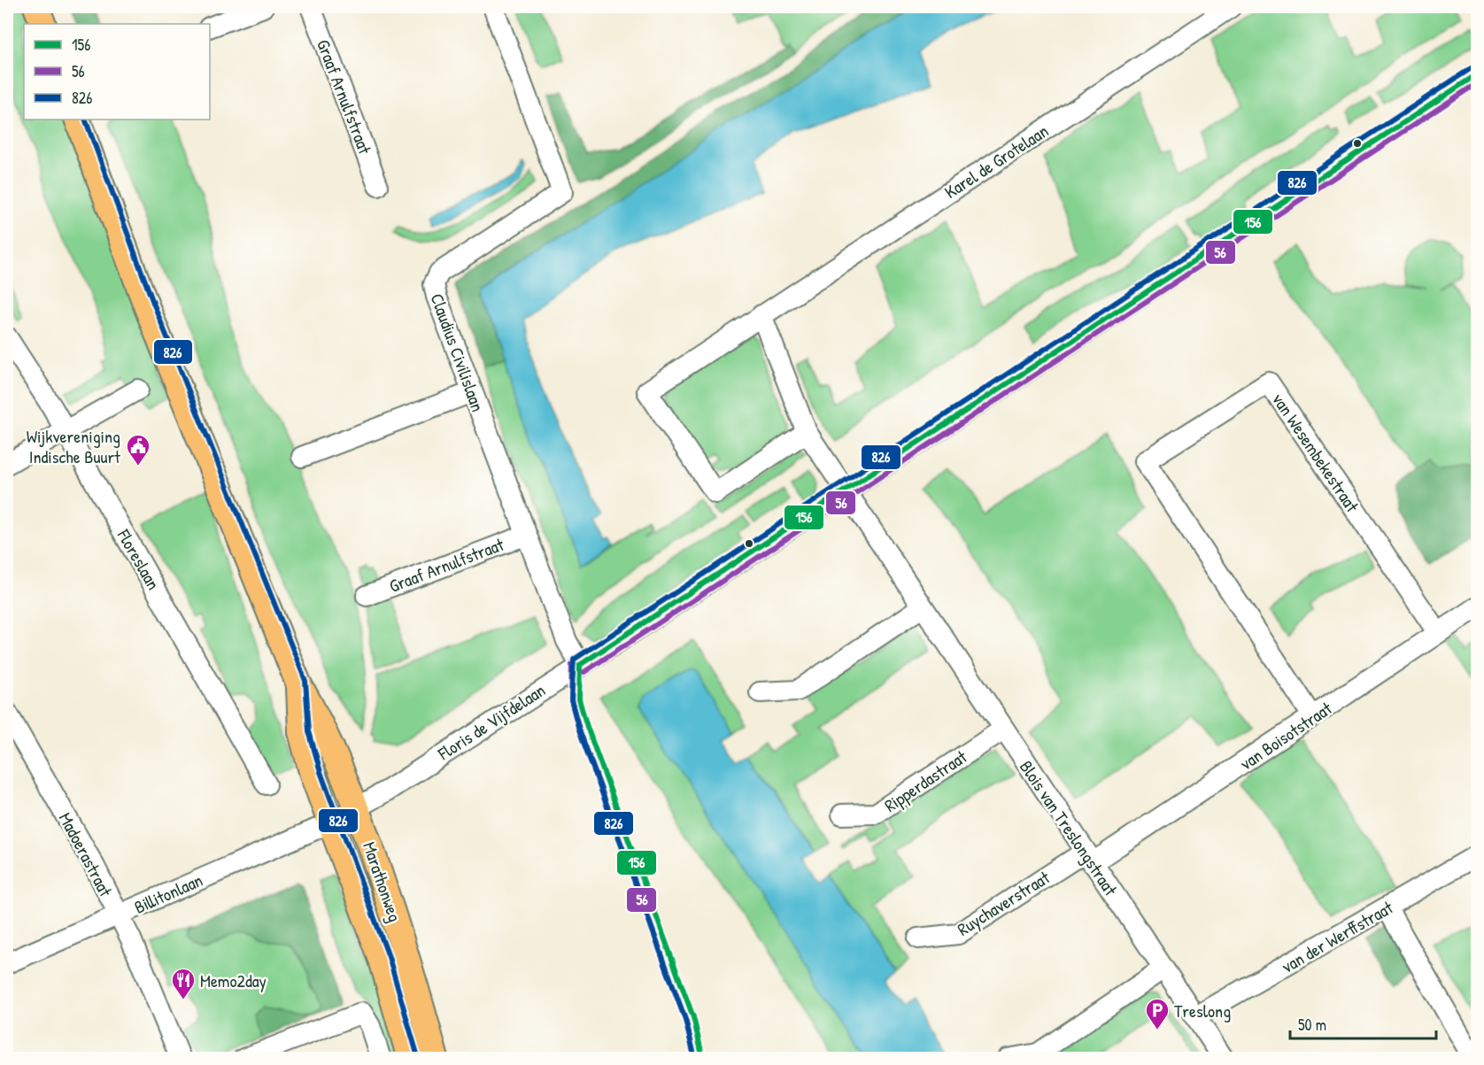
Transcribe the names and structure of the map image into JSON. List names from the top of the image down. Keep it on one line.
{"streets":{"main road":["Marathonweg"],"street":["Graaf Arnulfstraat","Karel de Grotelaan","Claudius Civilislaan","van Wesembekestraat","Floreslaan","Floris de Vijfdelaan","van Boisotstraat","Ripperdastraat","Blois van Treslongstraat","Madoerastraat","Billitonlaan","Ruychaverstraat","van der Werffstraat"]},"crossings":[["Graaf Arnulfstraat","Claudius Civilislaan"],["Claudius Civilislaan","Floris de Vijfdelaan"],["van Wesembekestraat","van Boisotstraat"],["Floris de Vijfdelaan","Blois van Treslongstraat"],["Floris de Vijfdelaan","Marathonweg"],["Floris de Vijfdelaan","Billitonlaan"],["van Boisotstraat","Blois van Treslongstraat"],["van Boisotstraat","Ruychaverstraat"],["Ripperdastraat","Blois van Treslongstraat"],["Blois van Treslongstraat","Ruychaverstraat"],["Blois van Treslongstraat","van der Werffstraat"],["Madoerastraat","Billitonlaan"],["Marathonweg","Billitonlaan"]],"places":{"public building":["Wijkvereniging Indische Buurt"],"restaurant":["Memo2day"],"parking":["Treslong"]},"lines":["transit line 826","transit line 156","transit line 56"],"legend":["156","56","826"],"scale_bar":"50 m"}
